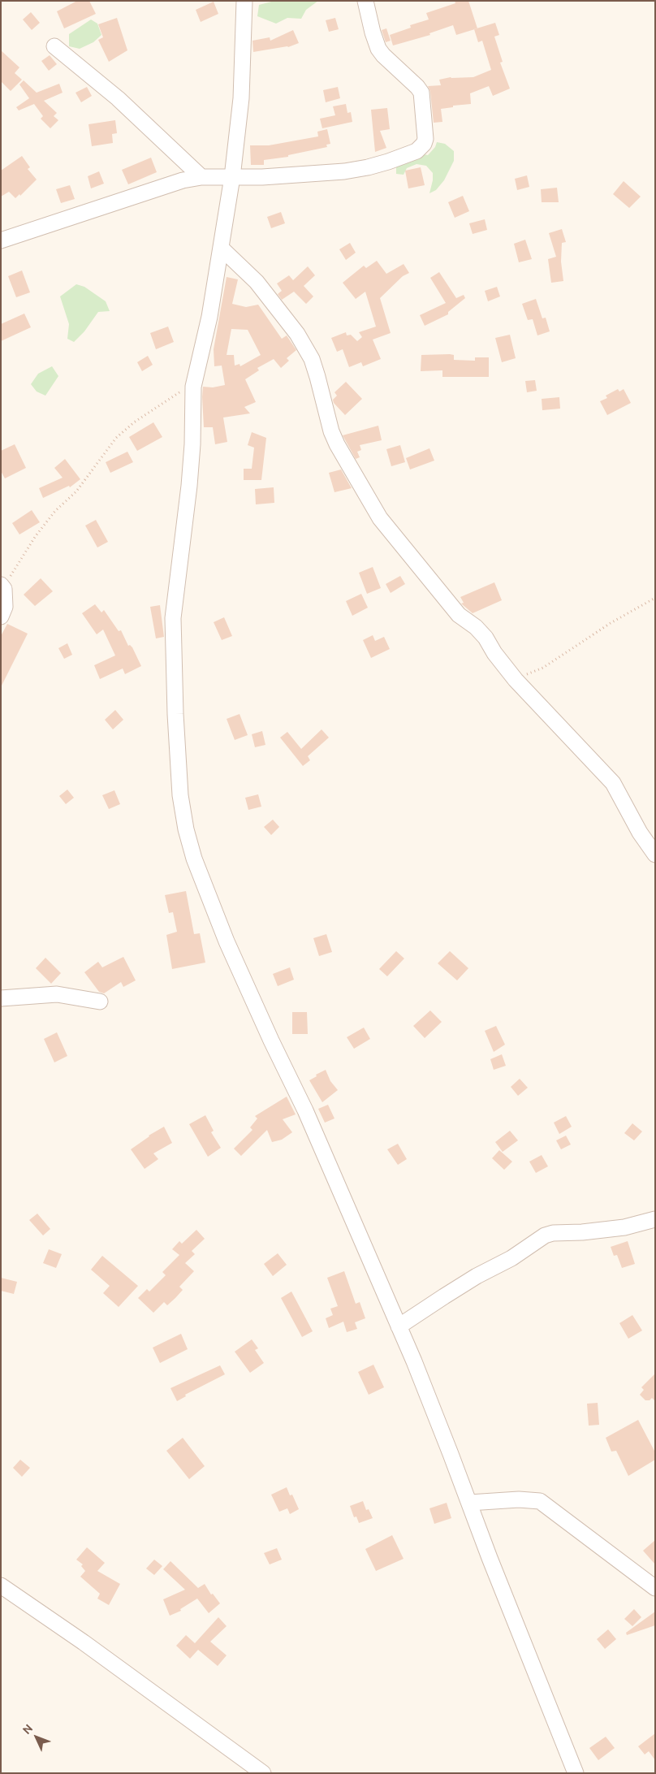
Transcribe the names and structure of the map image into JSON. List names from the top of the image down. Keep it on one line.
{"north":"top left"}
